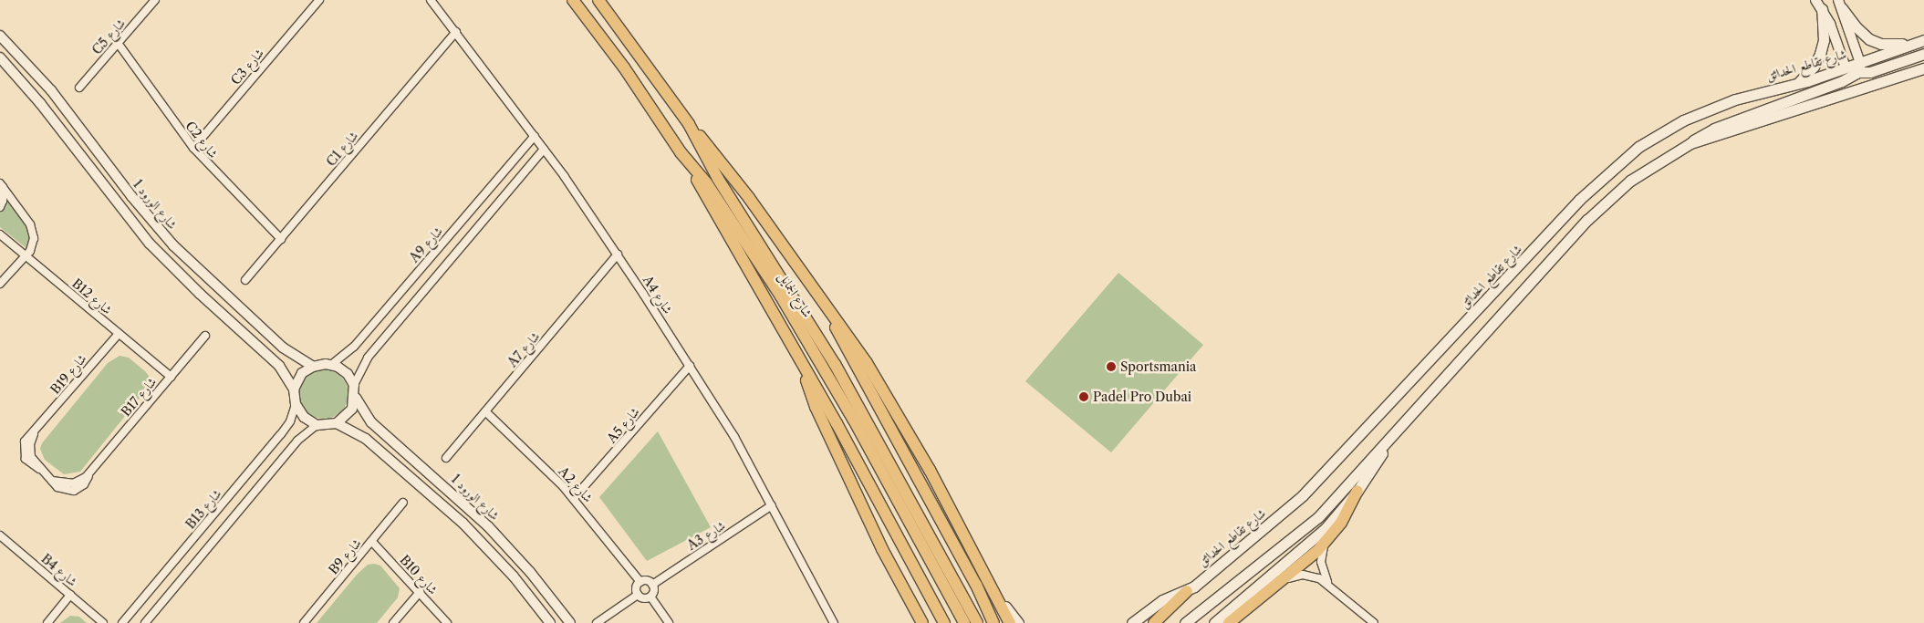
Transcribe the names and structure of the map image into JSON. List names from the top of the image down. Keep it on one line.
{"streets":{"main road":["شارع تقاطع الحدائق","شارع الجمايل"],"street":["C5 شارع","C3 شارع","C2 شارع","C1 شارع","شارع الورود 1","A9 شارع","A4 شارع","B12 شارع","A7 شارع","B19 شارع","B17 شارع","A5 شارع","A2 شارع","B13 شارع","A3 شارع","B9 شارع","B4 شارع","B10 شارع"]},"crossings":[["C5 شارع","C2 شارع"],["C3 شارع","C2 شارع"],["C2 شارع","C1 شارع"],["C1 شارع","A4 شارع"],["شارع الورود 1","A9 شارع"],["شارع الورود 1","B13 شارع"],["A9 شارع","A4 شارع"],["A9 شارع","B13 شارع"],["A4 شارع","A7 شارع"],["A4 شارع","A5 شارع"],["A4 شارع","A3 شارع"],["B12 شارع","B19 شارع"],["B12 شارع","B17 شارع"],["A7 شارع","A2 شارع"],["B19 شارع","B17 شارع"],["A5 شارع","A2 شارع"],["A2 شارع","A3 شارع"],["B9 شارع","B10 شارع"]],"places":["Sportsmania","Padel Pro Dubai"]}
